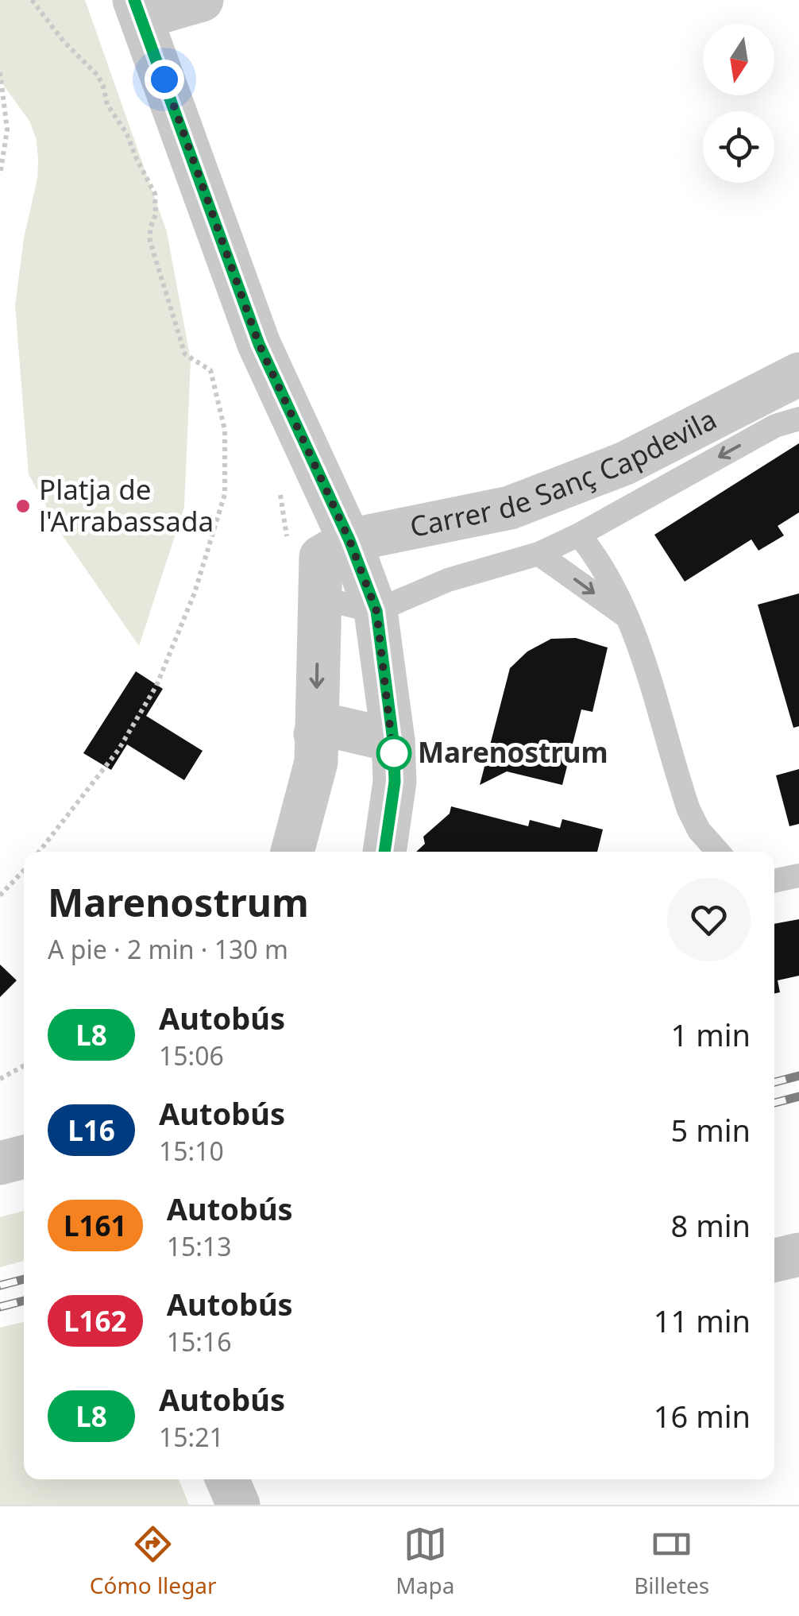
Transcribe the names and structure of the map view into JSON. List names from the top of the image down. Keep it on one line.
{"streets":{"street":["Carrer de Sanç Capdevila"]},"places":["Platja de l'Arrabassada","Marenostrum"],"lines":["bus line L8"],"north":"bottom","page":{"heading":["Marenostrum","A pie · 2 min · 130 m"],"list":[{"mark":"L8","name":"Autobús","note":"15:06","value":"1 min"},{"mark":"L16","name":"Autobús","note":"15:10","value":"5 min"},{"mark":"L161","name":"Autobús","note":"15:13","value":"8 min"},{"mark":"L162","name":"Autobús","note":"15:16","value":"11 min"},{"mark":"L8","name":"Autobús","note":"15:21","value":"16 min"}],"tabs":["Cómo llegar","Mapa","Billetes"]}}
